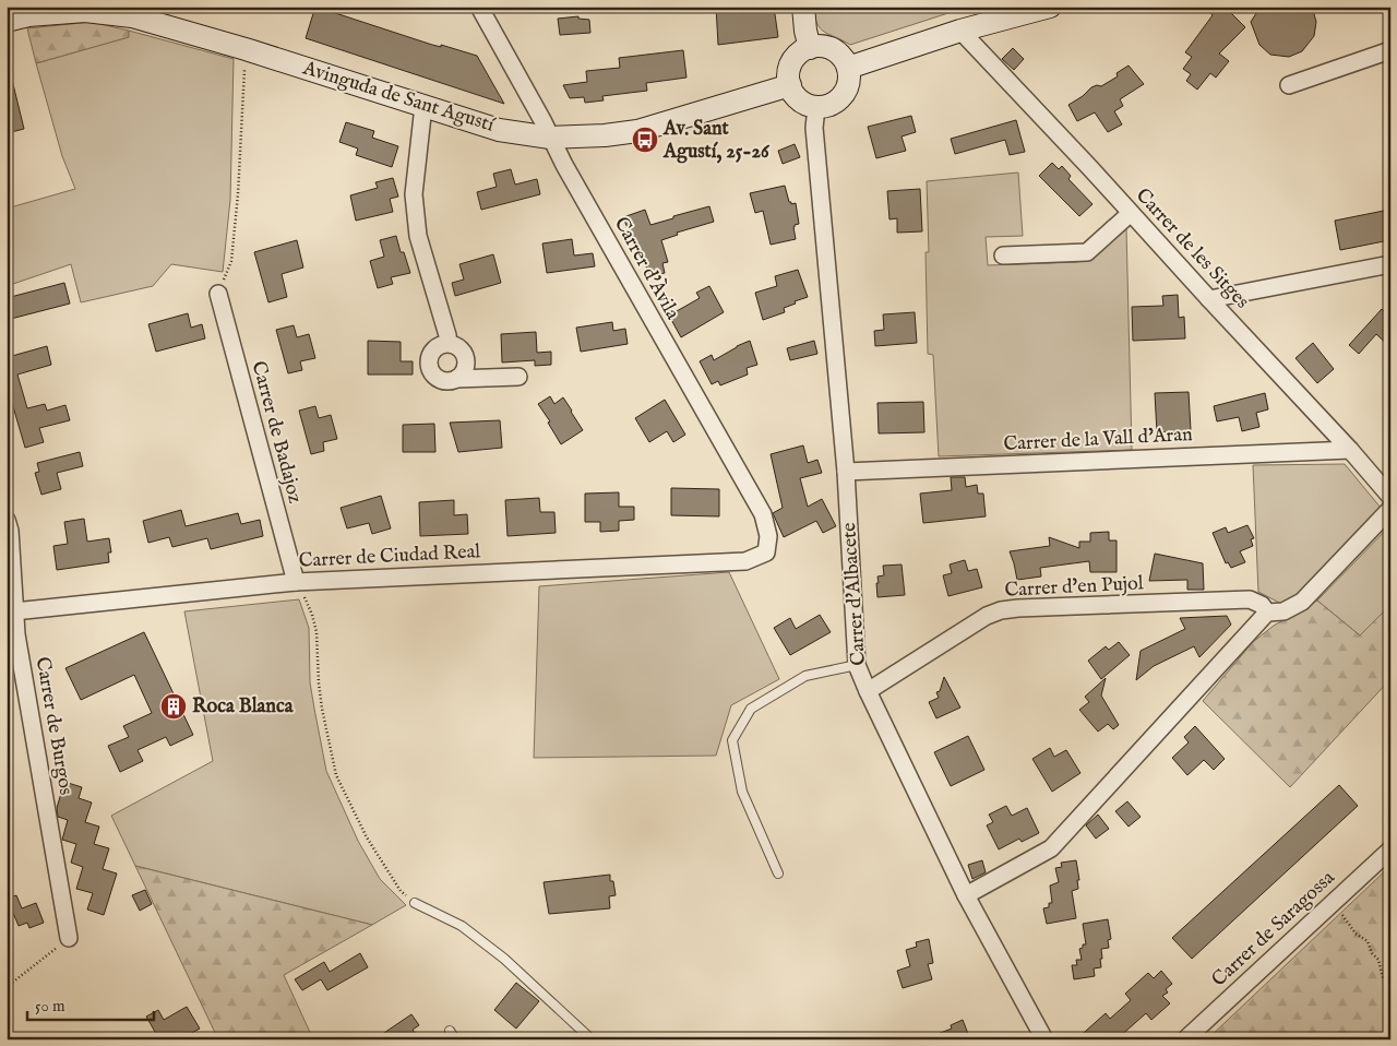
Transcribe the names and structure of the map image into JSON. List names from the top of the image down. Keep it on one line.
{"streets":{"street":["Avinguda de Sant Agustí","Carrer de les Sitges","Carrer d'Àvila","Carrer de Badajoz","Carrer de la Vall d'Aran","Carrer de Ciudad Real","Carrer d'en Pujol","Carrer d'Albacete","Carrer de Burgos","Carrer de Saragossa"]},"crossings":[["Avinguda de Sant Agustí","Carrer d'Àvila"],["Avinguda de Sant Agustí","Carrer d'Albacete"],["Carrer de les Sitges","Carrer de la Vall d'Aran"],["Carrer d'Àvila","Carrer de Ciudad Real"],["Carrer de Badajoz","Carrer de Ciudad Real"],["Carrer de la Vall d'Aran","Carrer d'Albacete"],["Carrer de Ciudad Real","Carrer de Burgos"],["Carrer d'en Pujol","Carrer d'Albacete"]],"places":{"bus stop":["Av. Sant Agustí, 25-26"],"building":["Roca Blanca"]},"scale_bar":"50 m"}
